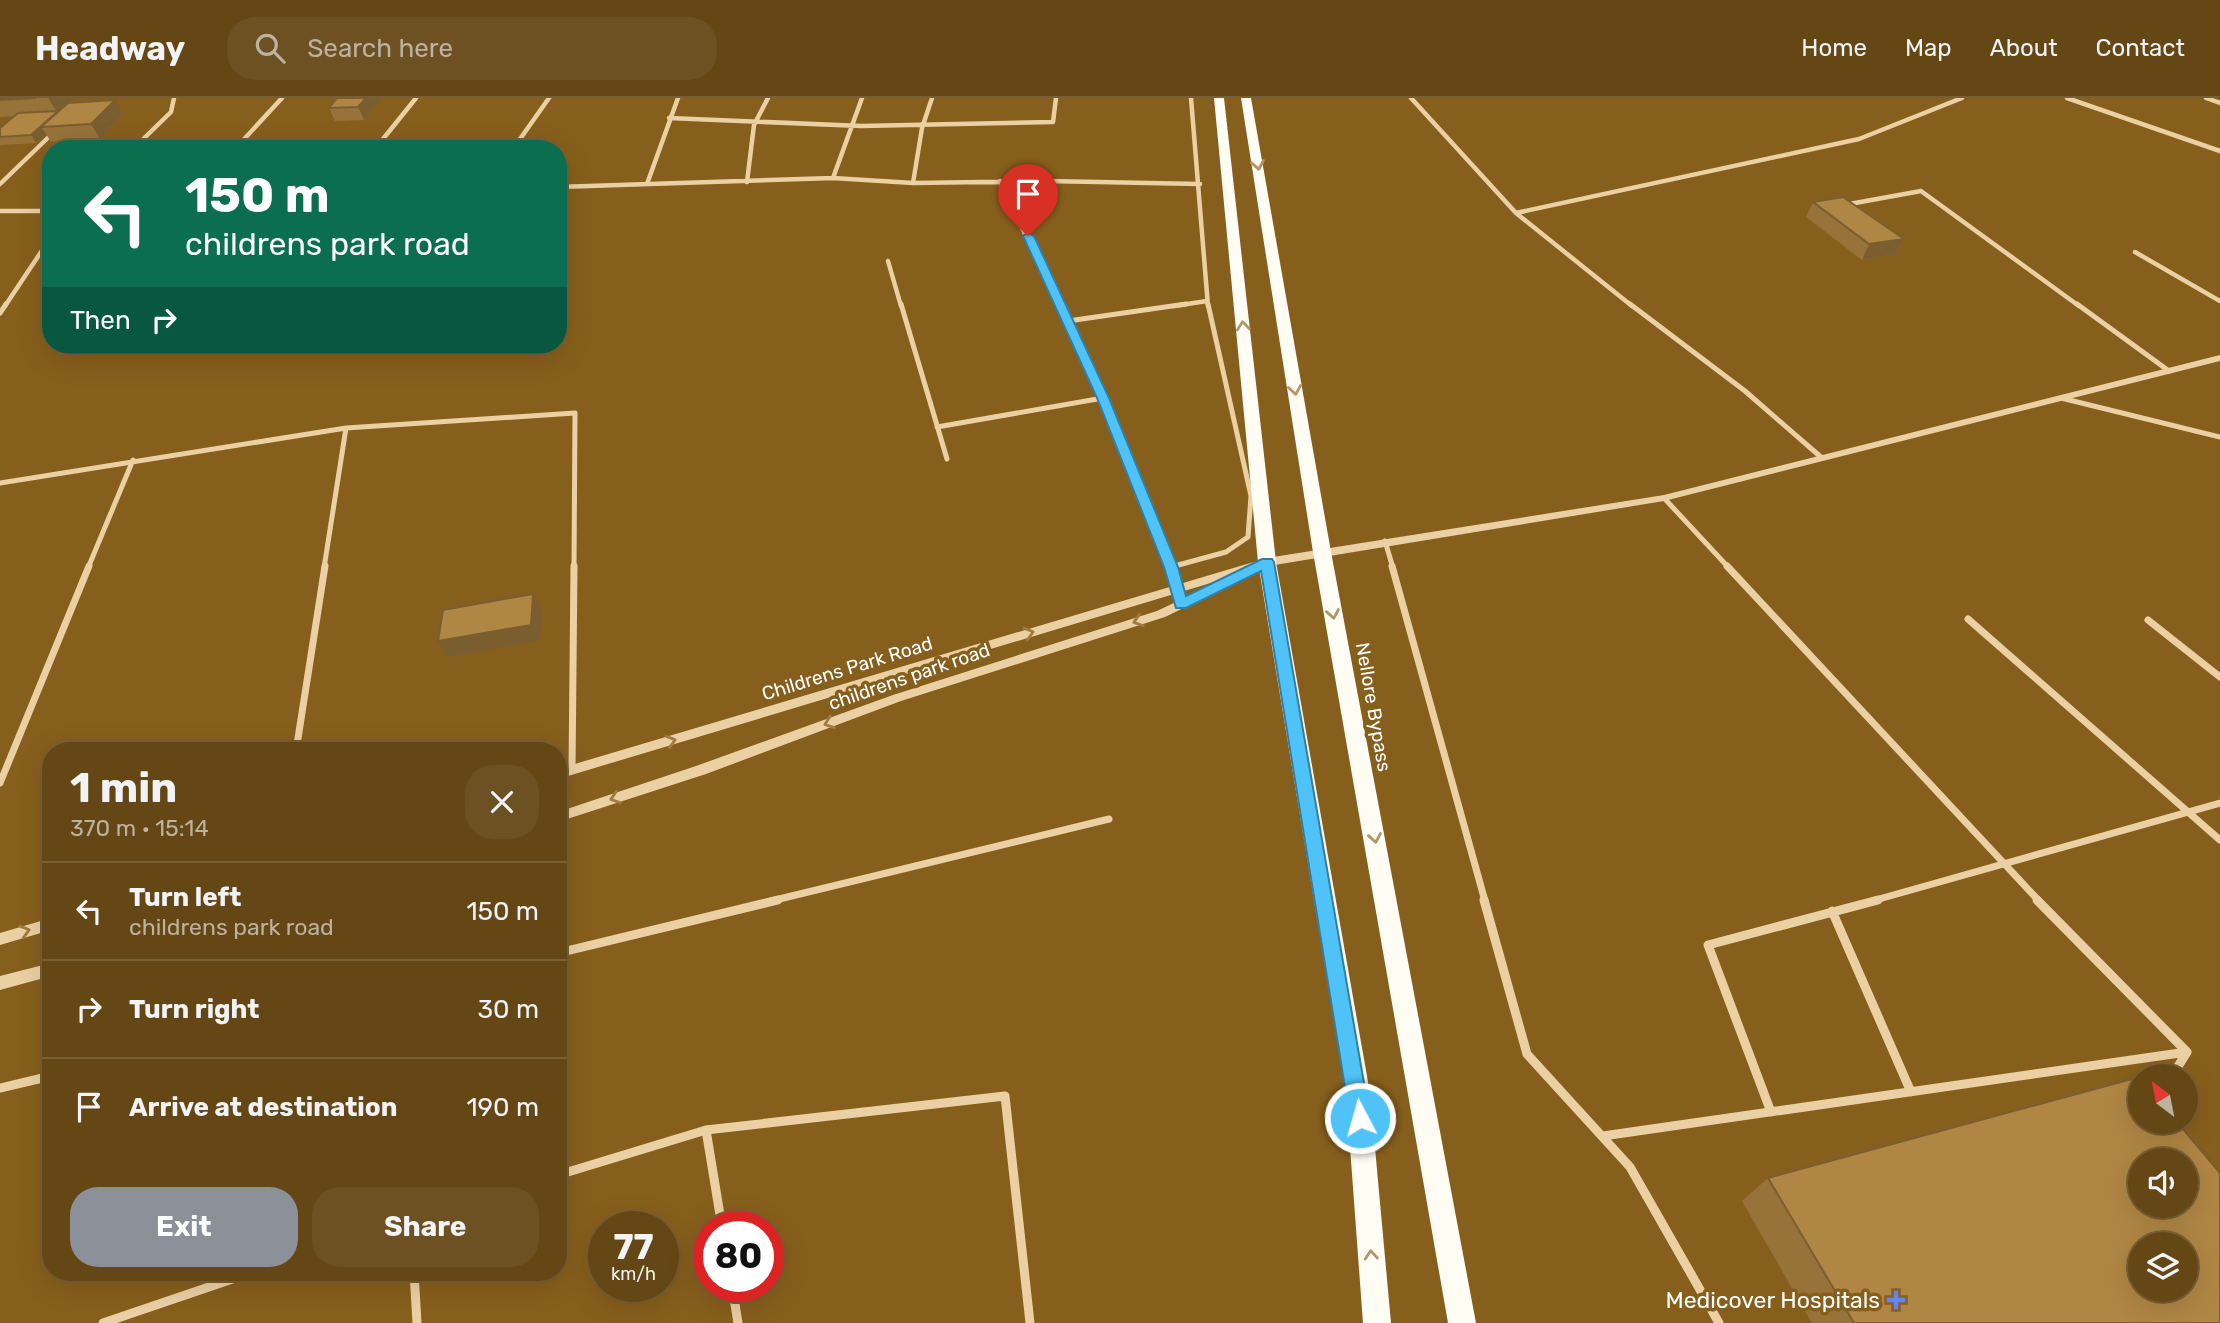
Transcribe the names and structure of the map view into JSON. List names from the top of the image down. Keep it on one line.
{"streets":{"highway":["Nellore Bypass"],"street":["Childrens Park Road","childrens park road"]},"crossings":[["Childrens Park Road","childrens park road"],["Childrens Park Road","Nellore Bypass"]],"one_way":["Childrens Park Road","childrens park road"],"places":{"health":["Medicover Hospitals"]},"north":"top left","page":{"header":"Headway","search":"Search here","nav":["Home","Map","About","Contact"],"turn":["150 m","childrens park road"],"then":"Then","heading":["1 min","370 m · 15:14"],"list":[{"name":"Turn left","note":"childrens park road","value":"150 m"},{"name":"Turn right","value":"30 m"},{"name":"Arrive at destination","value":"190 m"}],"buttons":["Exit","Share"],"speed":"77 km/h","limit":"80"}}
